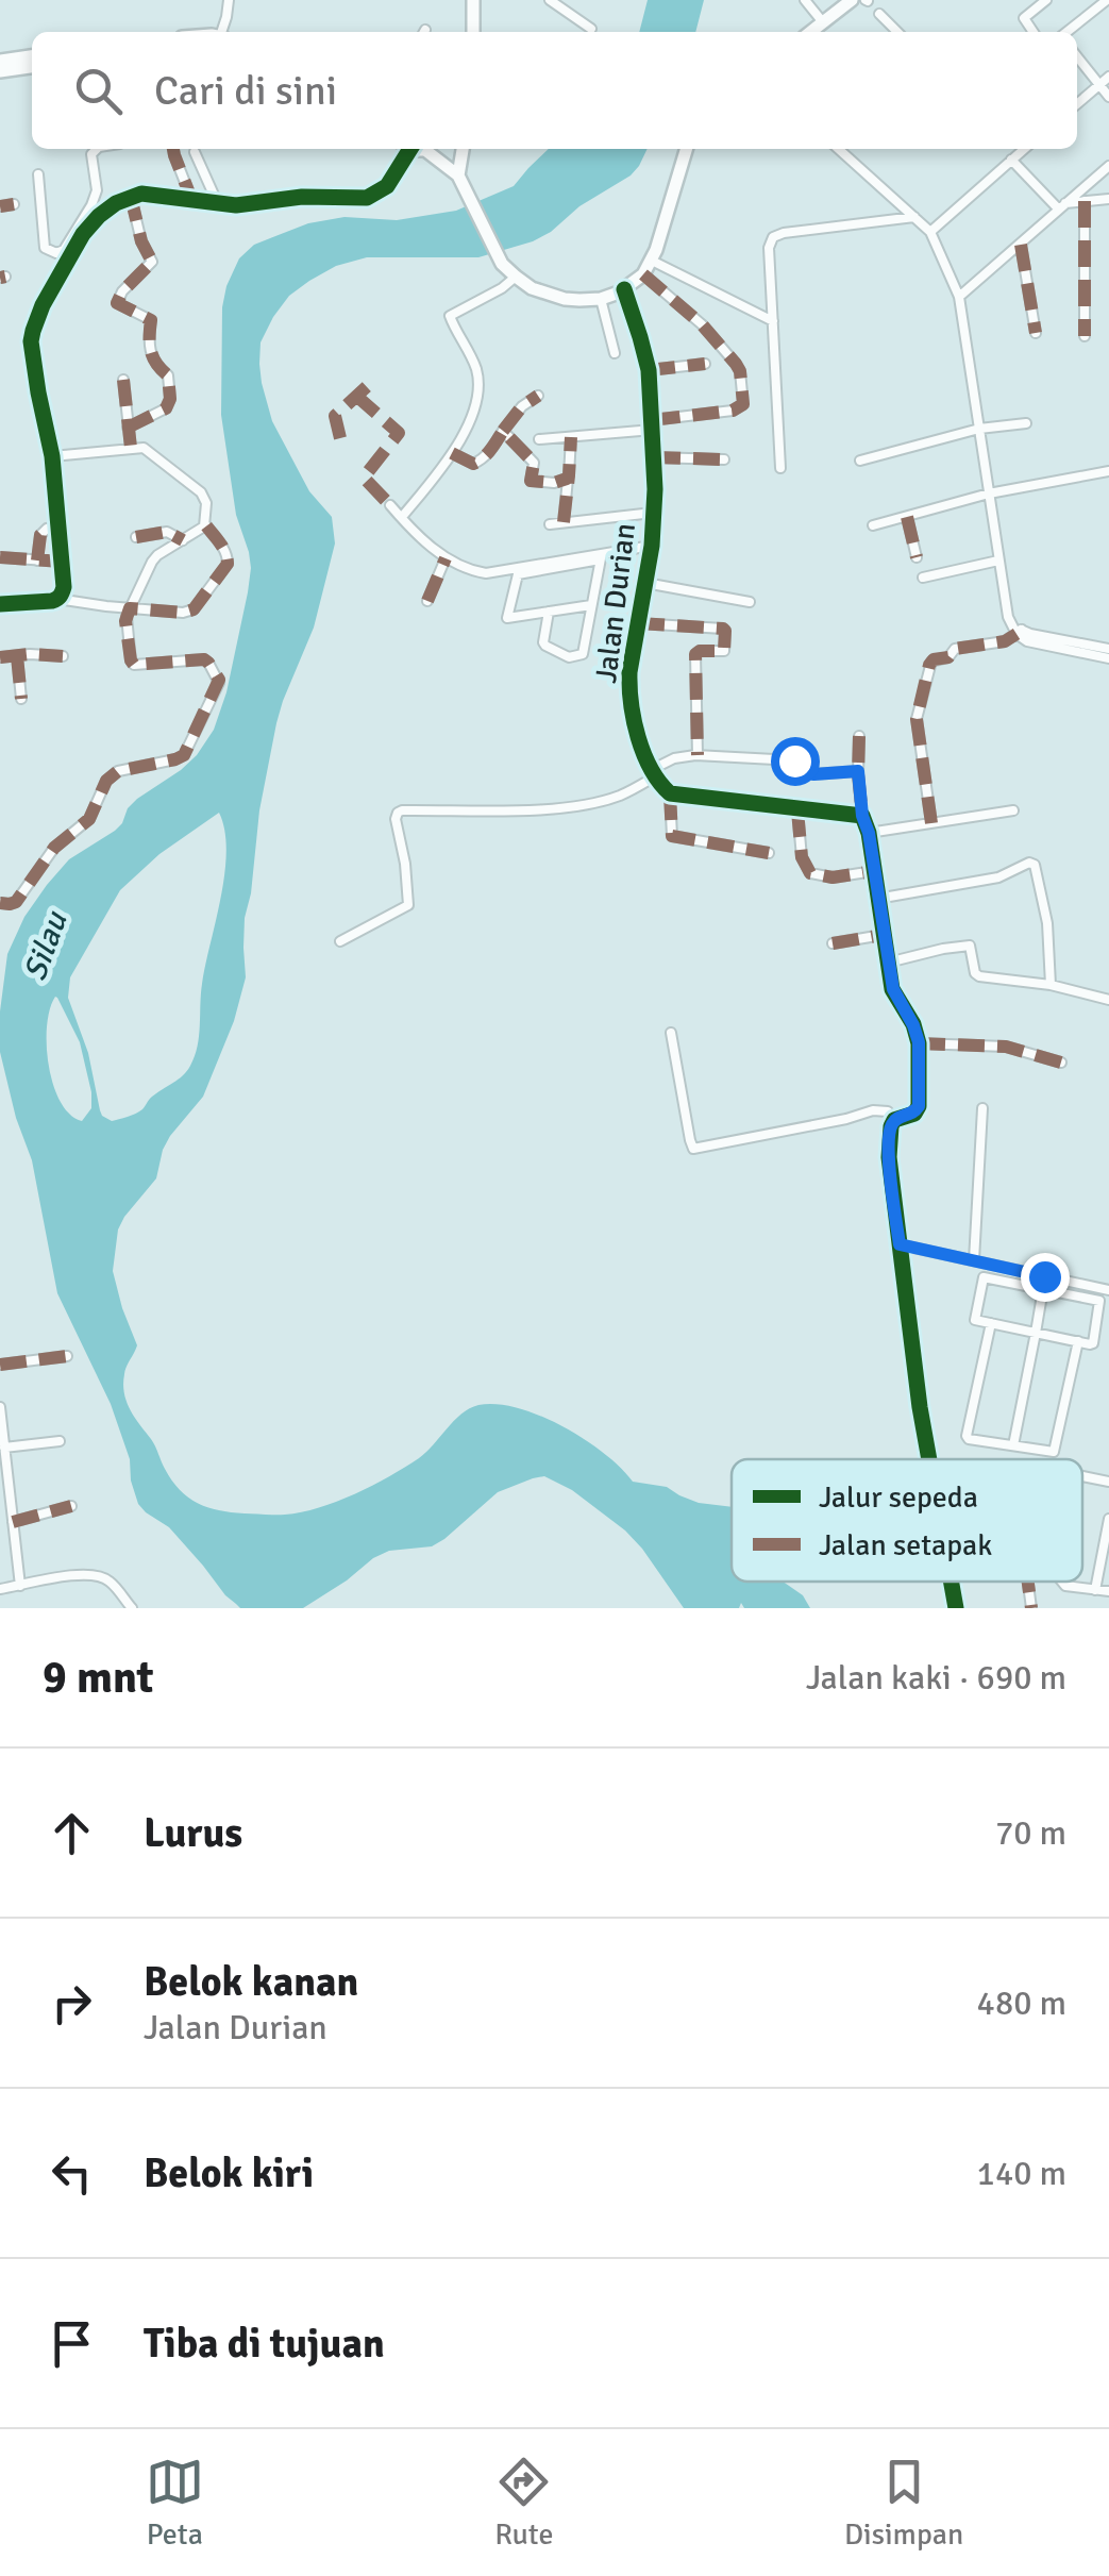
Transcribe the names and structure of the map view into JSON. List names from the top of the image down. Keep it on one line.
{"streets":{"street":["Jalan Durian"]},"water":["Silau"],"legend":["Jalur sepeda","Jalan setapak"],"page":{"search":"Cari di sini","heading":["9 mnt","Jalan kaki · 690 m"],"list":[["Lurus","70 m"],["Belok kanan","Jalan Durian","480 m"],["Belok kiri","140 m"],"Tiba di tujuan"],"nav":["Peta","Rute","Disimpan"]}}
